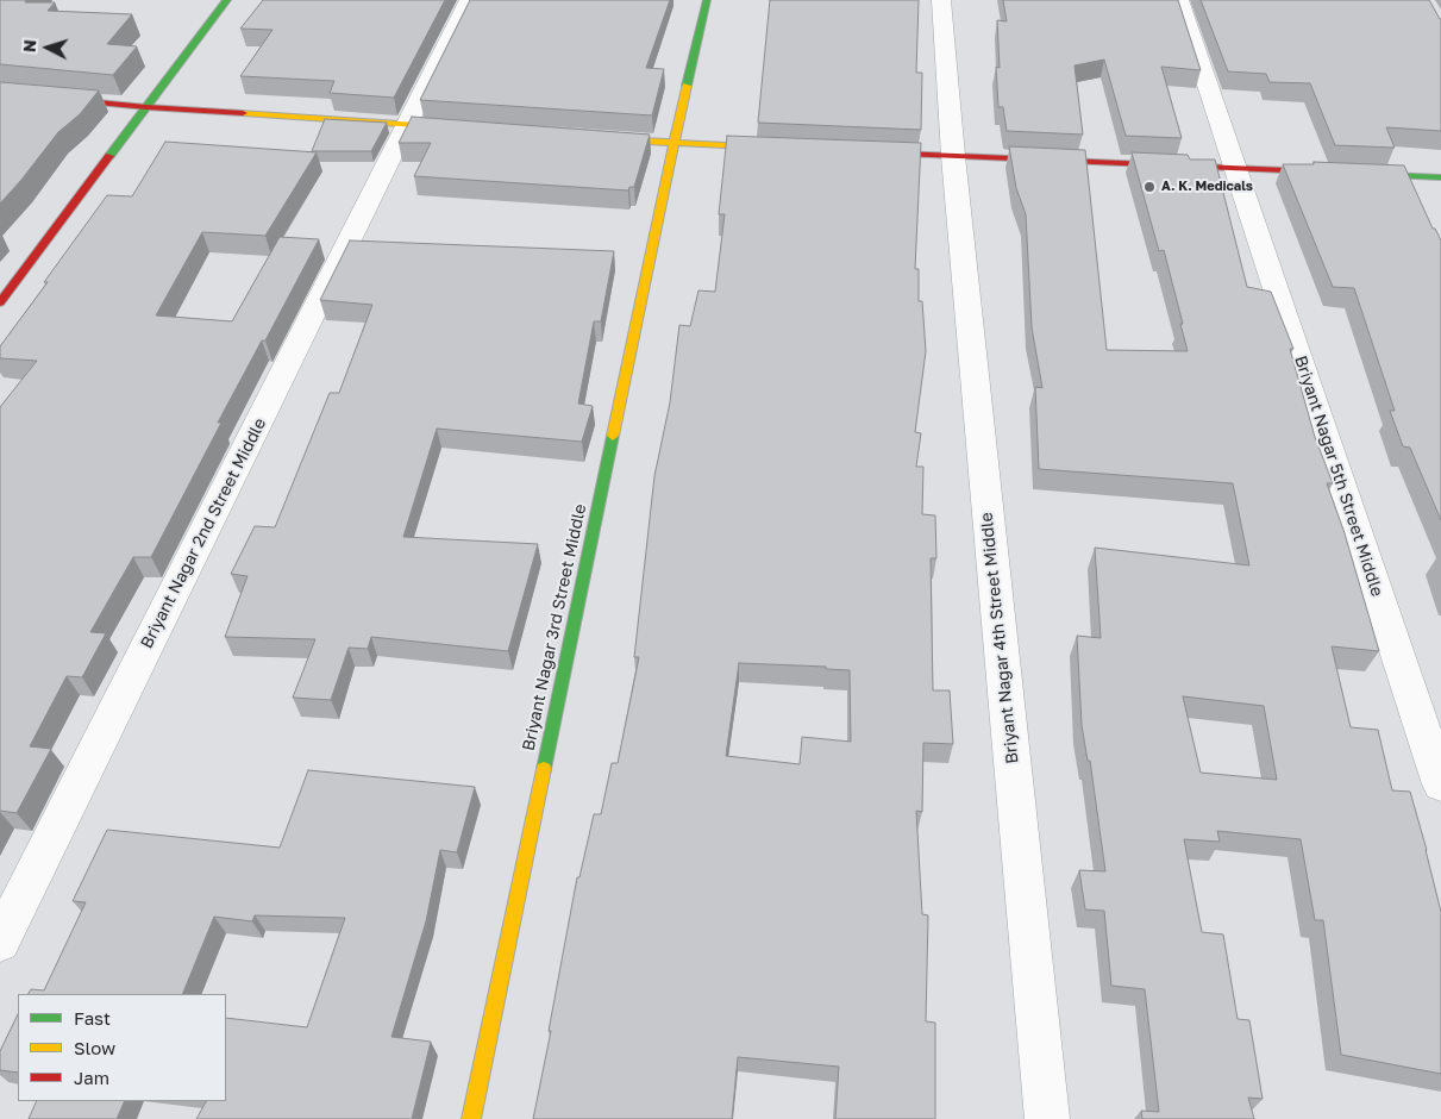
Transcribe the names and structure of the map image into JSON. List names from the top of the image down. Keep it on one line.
{"streets":{"street":["Briyant Nagar 5th Street Middle","Briyant Nagar 2nd Street Middle","Briyant Nagar 3rd Street Middle","Briyant Nagar 4th Street Middle"]},"places":["A. K. Medicals"],"legend":["Fast","Slow","Jam"],"north":"left"}
